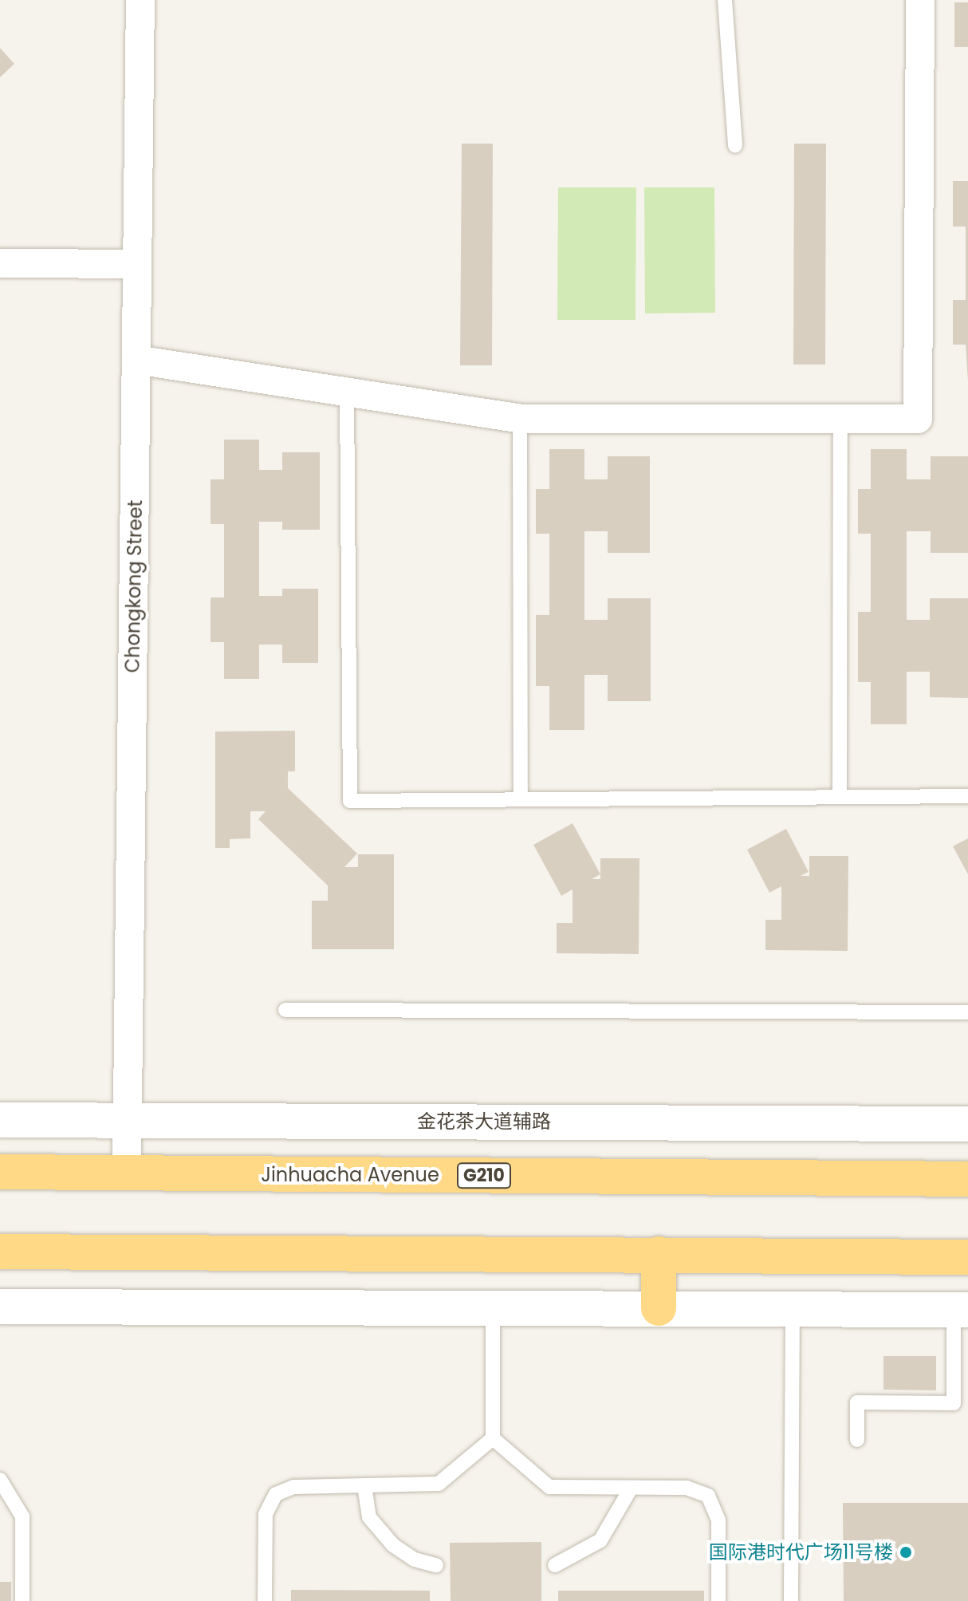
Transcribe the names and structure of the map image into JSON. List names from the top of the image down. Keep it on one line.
{"streets":{"highway":["Jinhuacha Avenue","G210"],"street":["Chongkong Street","金花茶大道辅路"]},"crossings":[["Chongkong Street","金花茶大道辅路"],["Chongkong Street","Jinhuacha Avenue"]],"places":["国际港时代广场11号楼"]}
